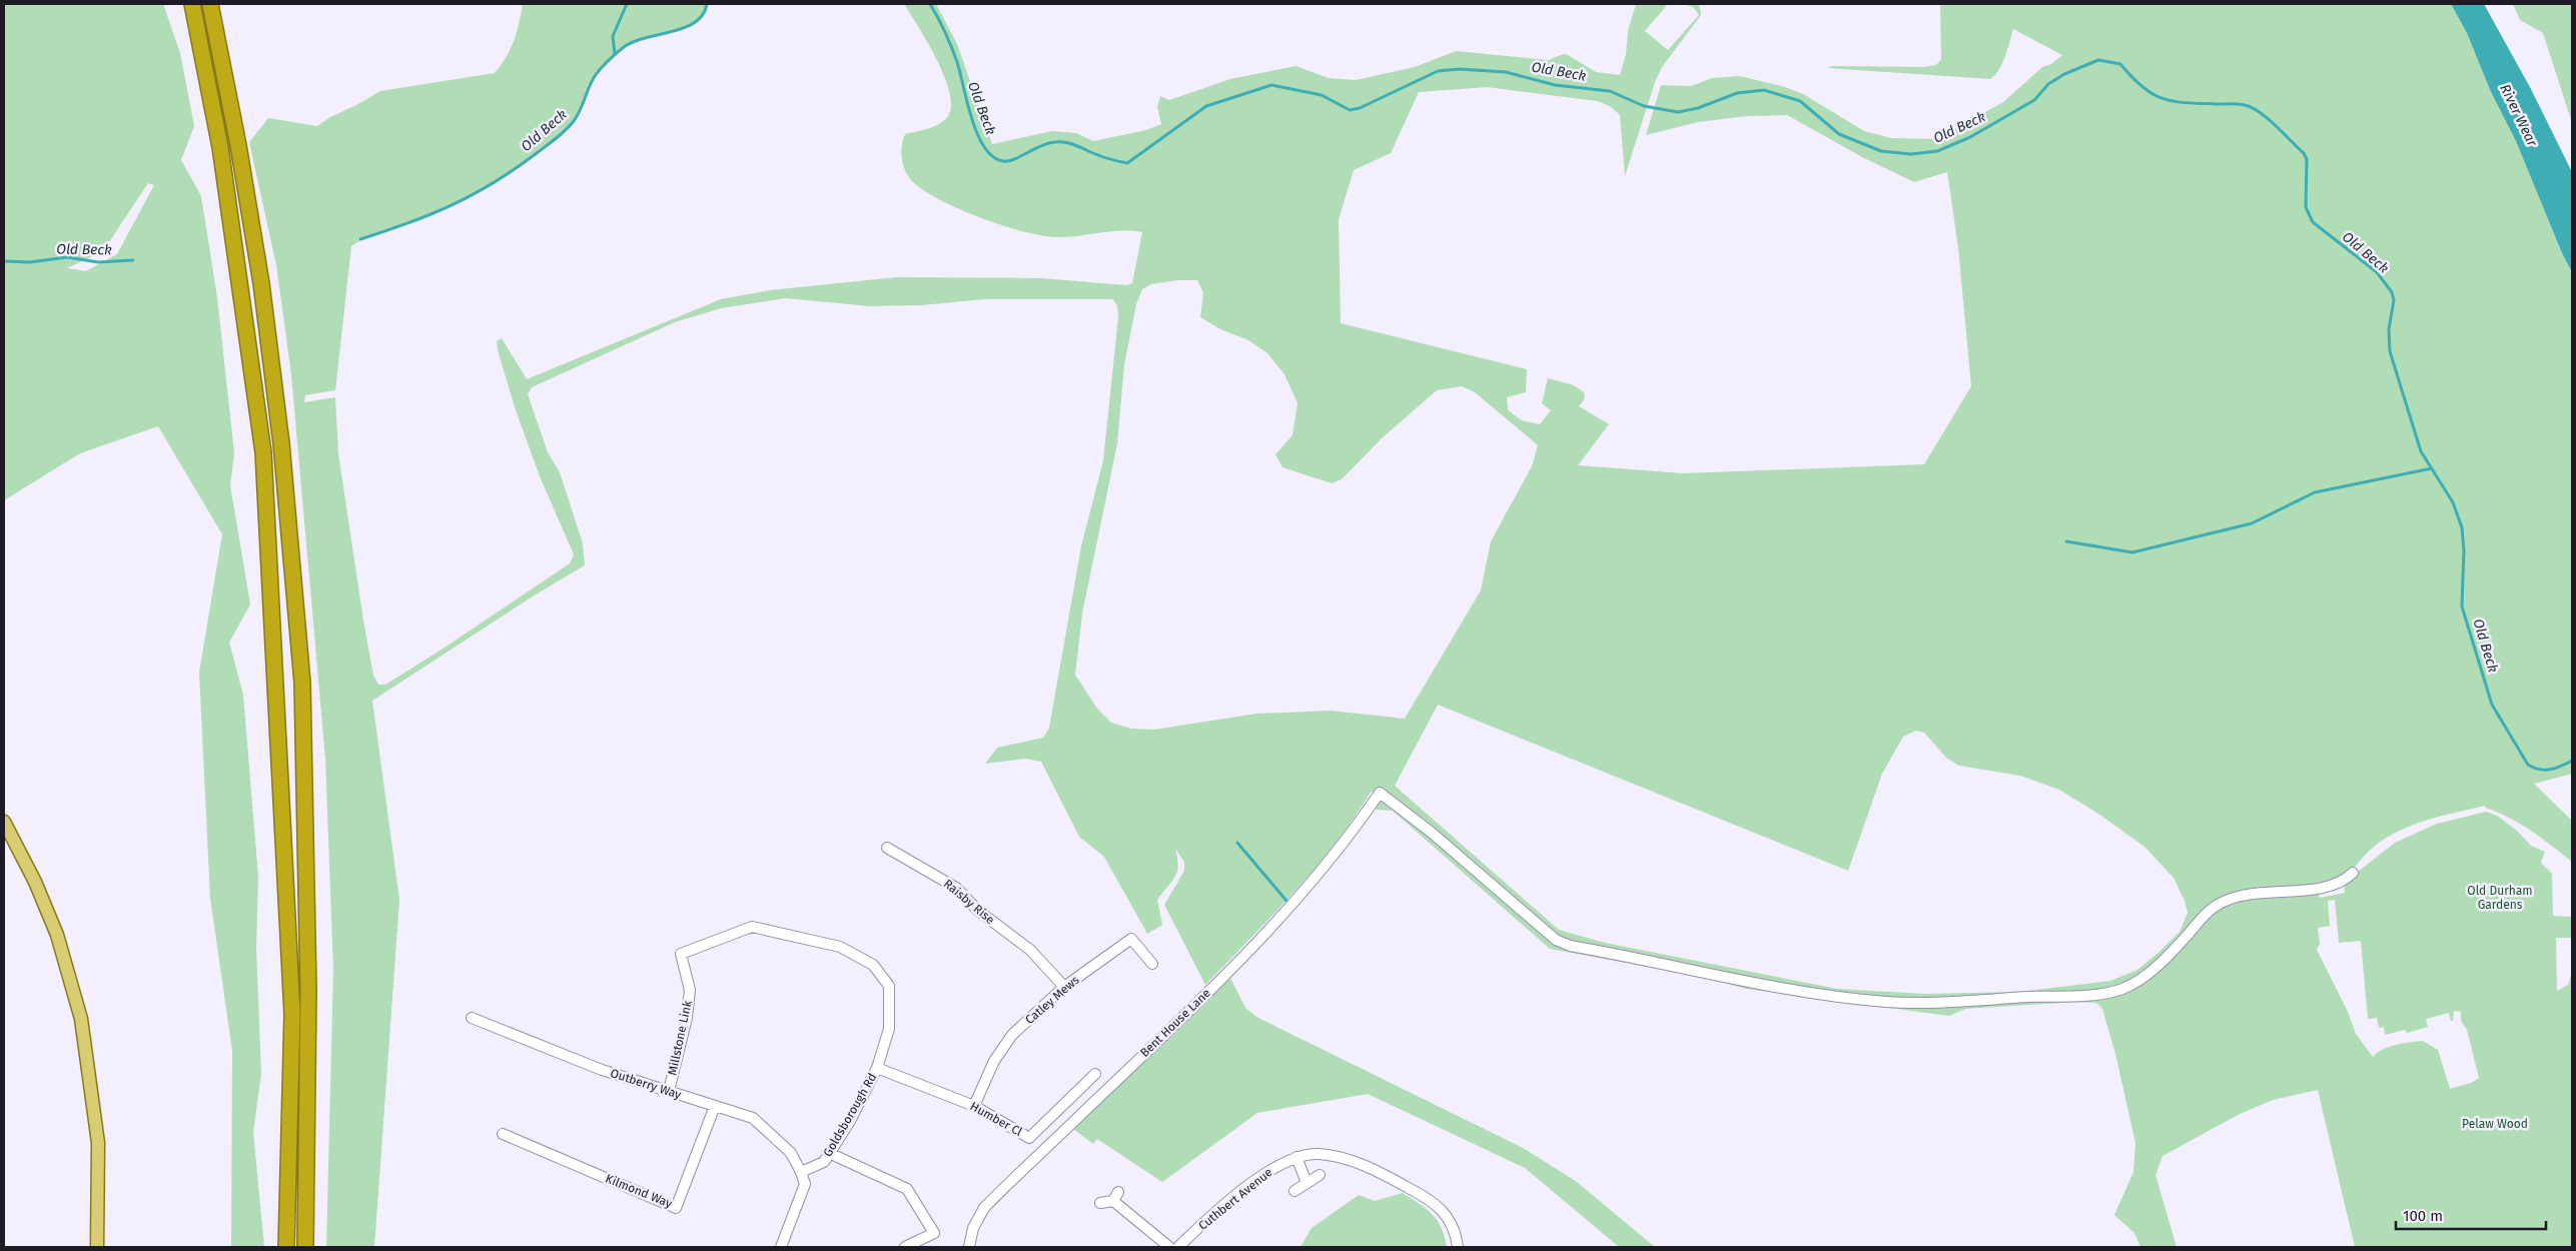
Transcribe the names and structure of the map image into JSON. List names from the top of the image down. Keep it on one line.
{"streets":{"street":["Raisby Rise","Catley Mews","Bent House Lane","Millstone Link","Outberry Way","Goldsborough Rd","Humber Cl","Kilmond Way","Cuthbert Avenue"]},"crossings":[["Raisby Rise","Catley Mews"],["Catley Mews","Humber Cl"],["Millstone Link","Outberry Way"],["Millstone Link","Goldsborough Rd"],["Outberry Way","Goldsborough Rd"],["Outberry Way","Kilmond Way"],["Goldsborough Rd","Humber Cl"]],"water":["Old Beck","River Wear"],"parks":["Old Durham Gardens","Pelaw Wood"],"scale_bar":"100 m"}
